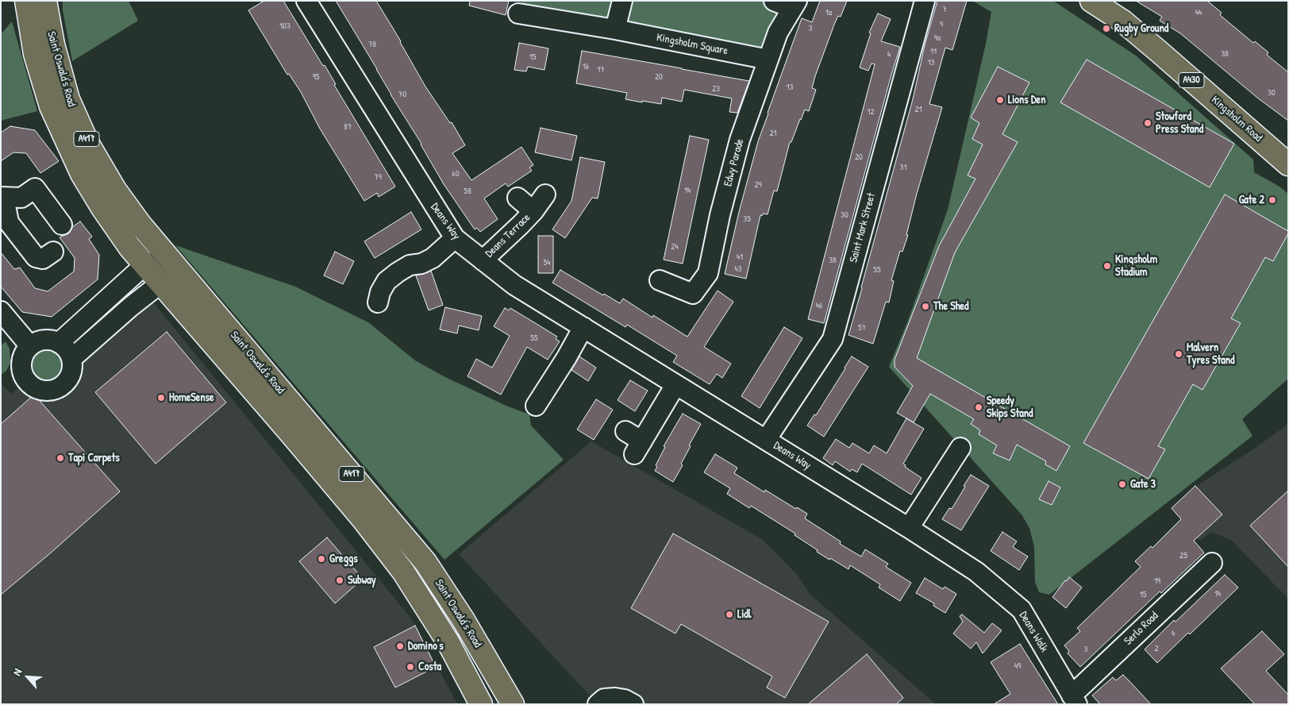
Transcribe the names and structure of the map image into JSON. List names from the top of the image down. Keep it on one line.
{"streets":{"main road":["Saint Oswald's Road","A430","Kingsholm Road","A417"],"street":["Kingsholm Square","Edwy Parade","Deans Way","Saint Mark Street","Deans Terrace","Serlo Road","Deans Walk"]},"crossings":[["Kingsholm Square","Edwy Parade"],["Deans Way","Saint Mark Street"],["Deans Way","Deans Terrace"],["Deans Way","Deans Walk"],["Serlo Road","Deans Walk"]],"places":["Rugby Ground","Lions Den","Stowford Press Stand","Gate 2","Kingsholm Stadium","The Shed","Malvern Tyres Stand","HomeSense","Speedy Skips Stand","Tapi Carpets","Gate 3","Greggs","Subway","Lidl","Domino's","Costa"],"house_numbers":["7","1a","44","9","103","3","9a","78","11","38","4","15","13","16","17","95","20","13","23","30","70","21","12","87","21","20","31","60","79","29","14","58","30","35","24","41","38","54","43","55","46","57","55","25","19","14","15","4","2","3","49"],"north":"top left"}
